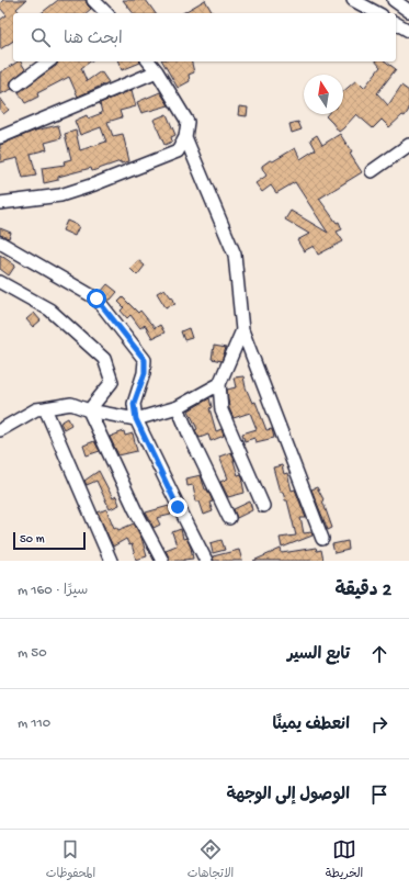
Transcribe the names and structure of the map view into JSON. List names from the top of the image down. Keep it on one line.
{"scale_bar":"50 m","north":"top","page":{"search":"ابحث هنا","scale":"50 m","heading":["2 دقيقة","سيرًا · 160 m"],"list":[["تابع السير","50 m"],["انعطف يمينًا","110 m"],"الوصول إلى الوجهة"],"nav":["الخريطة","الاتجاهات","المحفوظات"]}}
